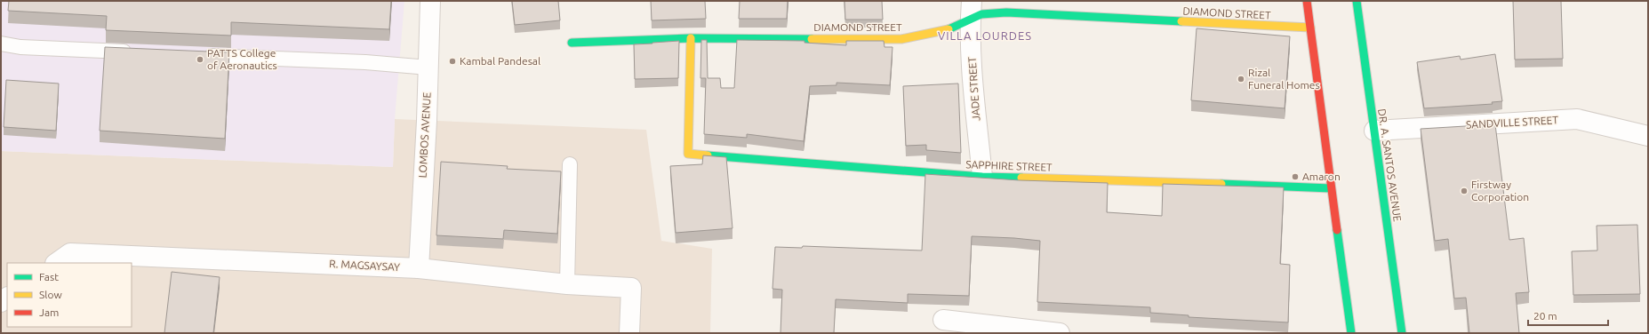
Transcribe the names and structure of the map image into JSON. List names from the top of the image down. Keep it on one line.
{"streets":{"street":["DIAMOND STREET","JADE STREET","SANDVILLE STREET","LOMBOS AVENUE","DR. A. SANTOS AVENUE","SAPPHIRE STREET","R. MAGSAYSAY"]},"crossings":[["DIAMOND STREET","JADE STREET"],["DIAMOND STREET","SAPPHIRE STREET"],["JADE STREET","SAPPHIRE STREET"],["SANDVILLE STREET","DR. A. SANTOS AVENUE"],["LOMBOS AVENUE","R. MAGSAYSAY"]],"districts":["VILLA LOURDES"],"places":["PATTS College of Aeronautics","Kambal Pandesal","Rizal Funeral Homes","Amaron","Firstway Corporation"],"legend":["Fast","Slow","Jam"],"scale_bar":"20 m"}
